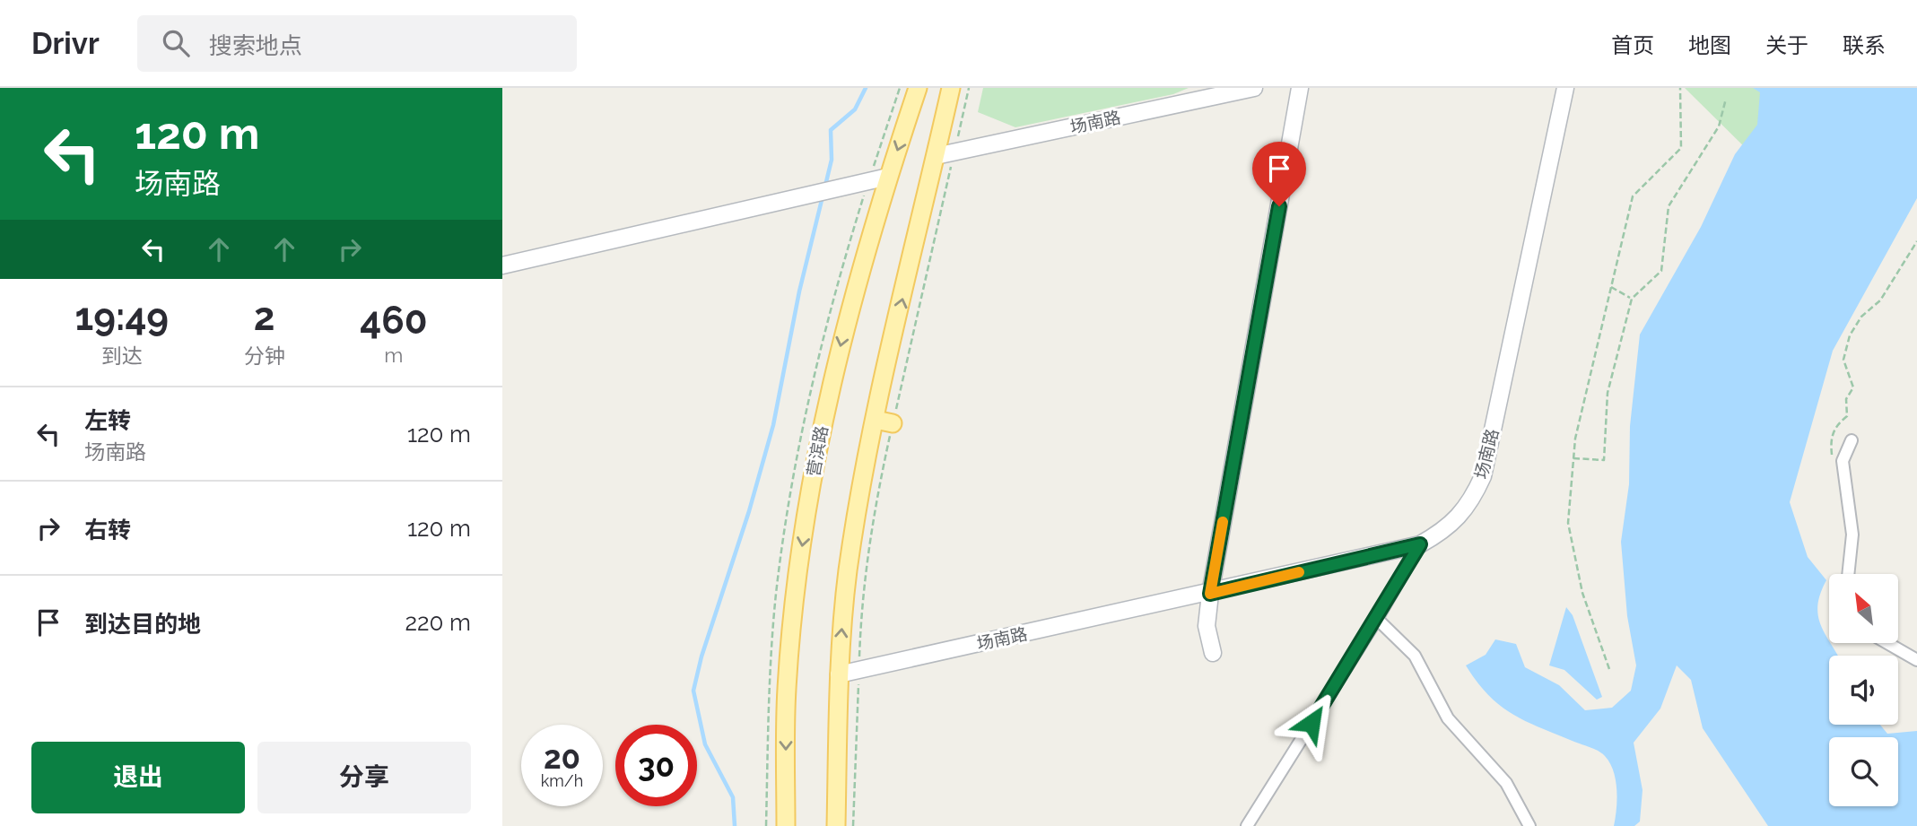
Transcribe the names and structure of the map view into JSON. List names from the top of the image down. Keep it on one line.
{"streets":{"main road":["营滨路"],"street":["场南路"]},"north":"top left","page":{"header":"Drivr","search":"搜索地点","nav":["首页","地图","关于","联系"],"turn":["120 m","场南路"],"eta":["19:49","到达","2","分钟","460","m"],"list":[{"name":"左转","note":"场南路","value":"120 m"},{"name":"右转","value":"120 m"},{"name":"到达目的地","value":"220 m"}],"speed":"20 km/h","limit":"30","buttons":["退出","分享"]}}
